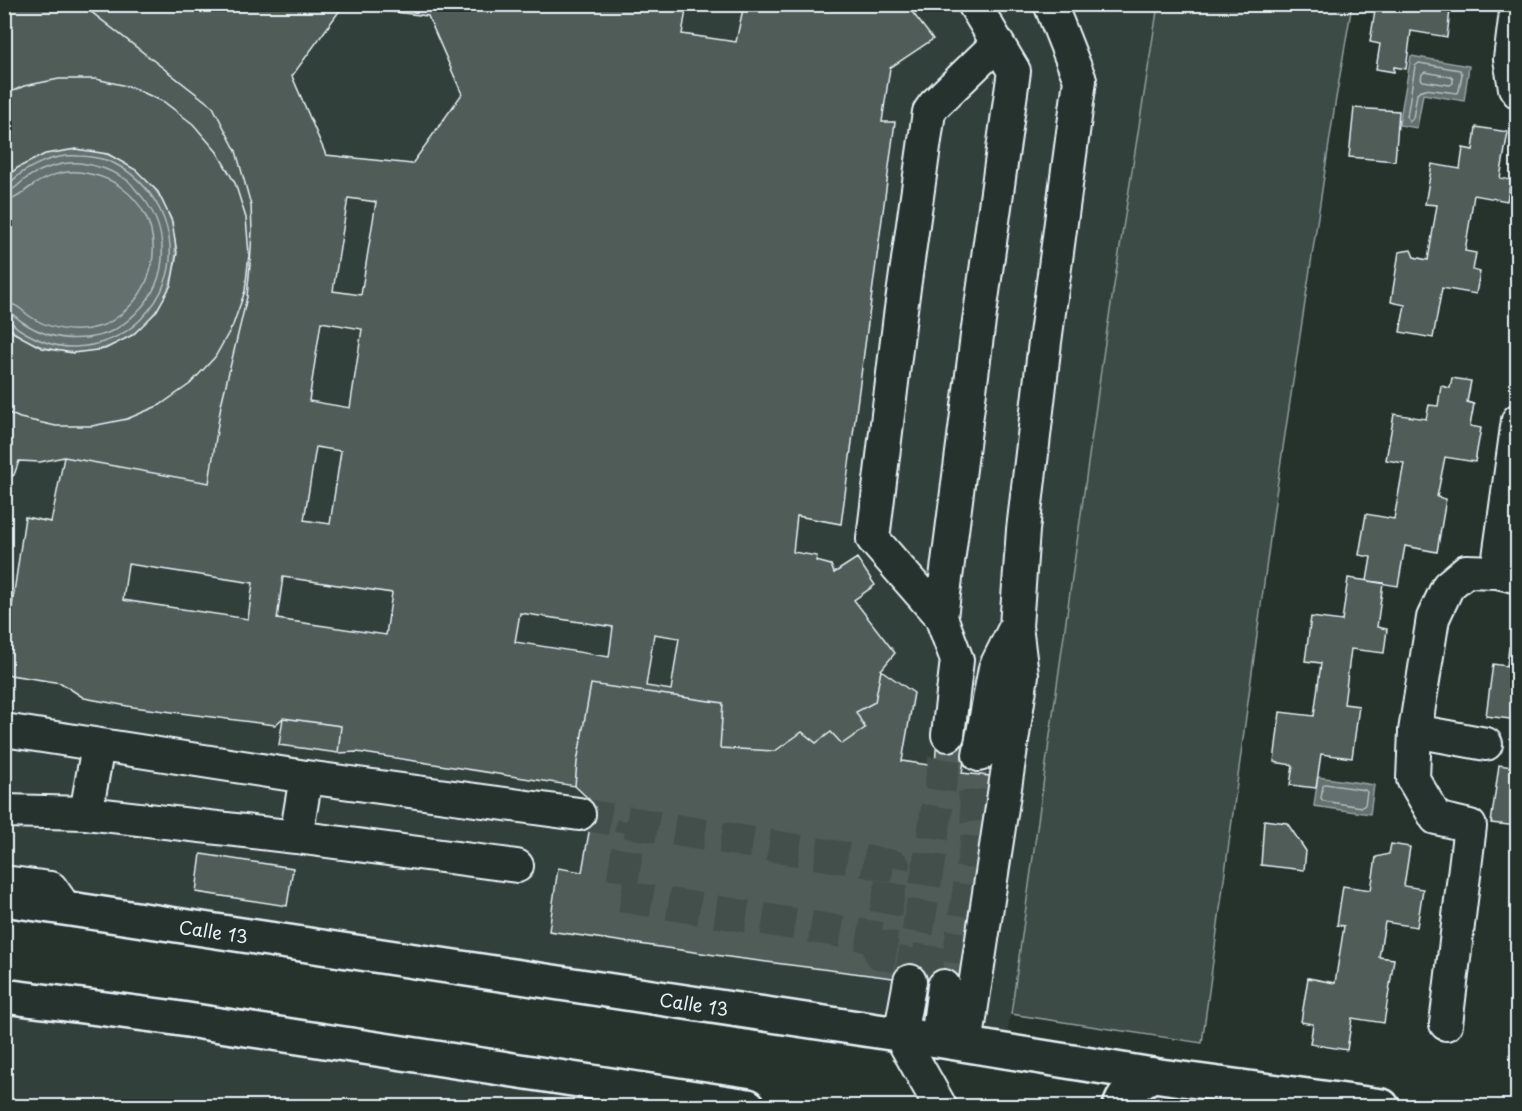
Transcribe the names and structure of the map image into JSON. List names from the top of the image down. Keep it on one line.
{"streets":{"main road":["Calle 13"]}}
